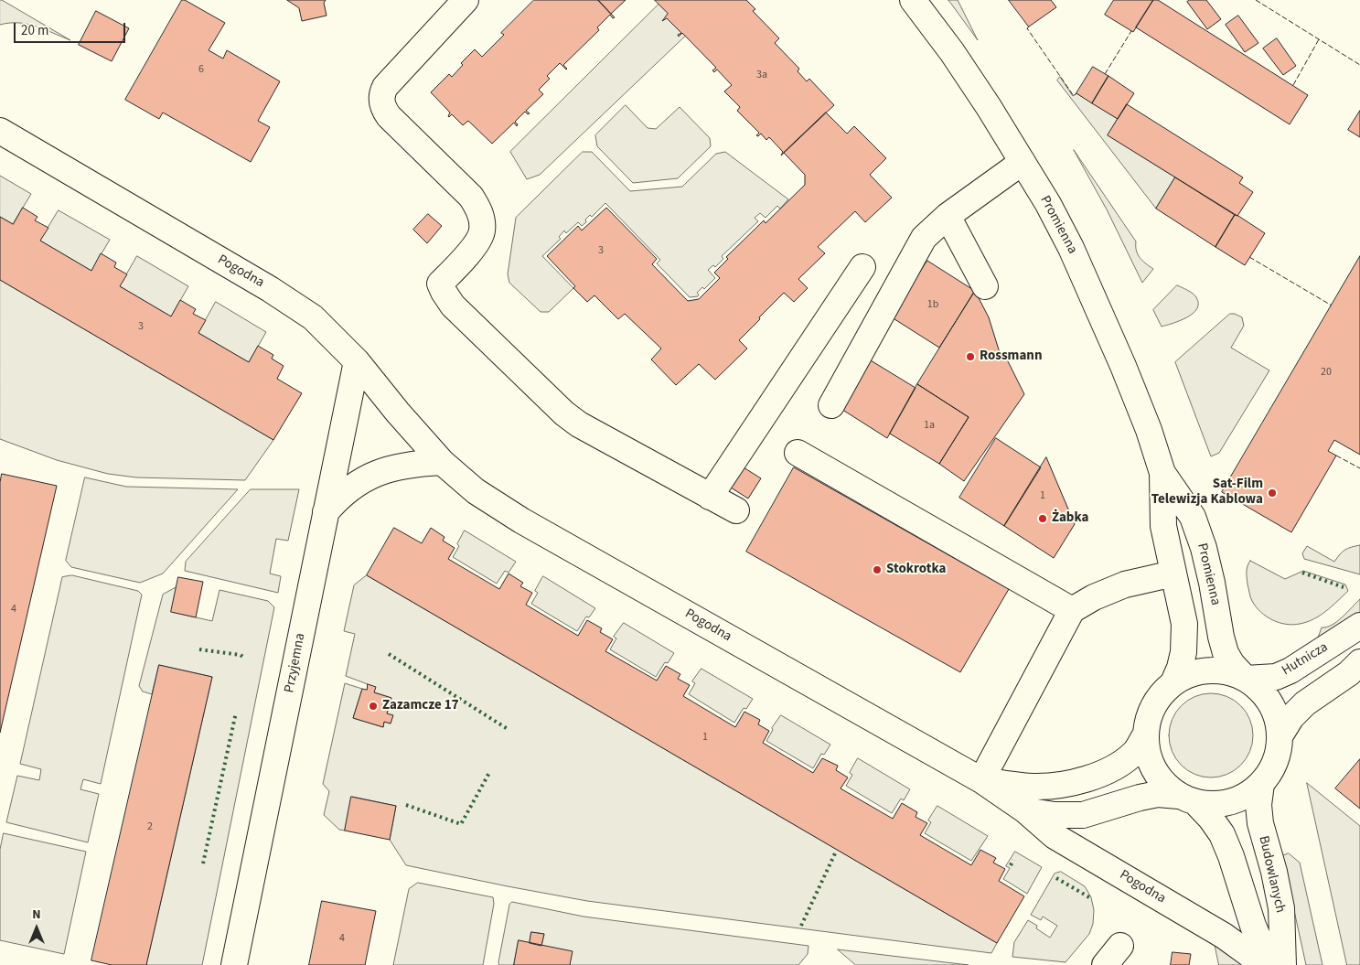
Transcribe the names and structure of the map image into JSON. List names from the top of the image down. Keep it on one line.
{"streets":{"street":["Promienna","Pogodna","Hutnicza","Przyjemna","Budowlanych"]},"crossings":[["Promienna","Pogodna"],["Promienna","Hutnicza"],["Promienna","Budowlanych"],["Pogodna","Hutnicza"],["Pogodna","Przyjemna"],["Pogodna","Budowlanych"],["Hutnicza","Budowlanych"]],"places":["Rossmann","Sat-Film Telewizja Kablowa","Żabka","Stokrotka","Zazamcze 17"],"house_numbers":["6","3a","3","1b","3","20","1a","1","4","1","2","4"],"scale_bar":"20 m","north":"top"}
